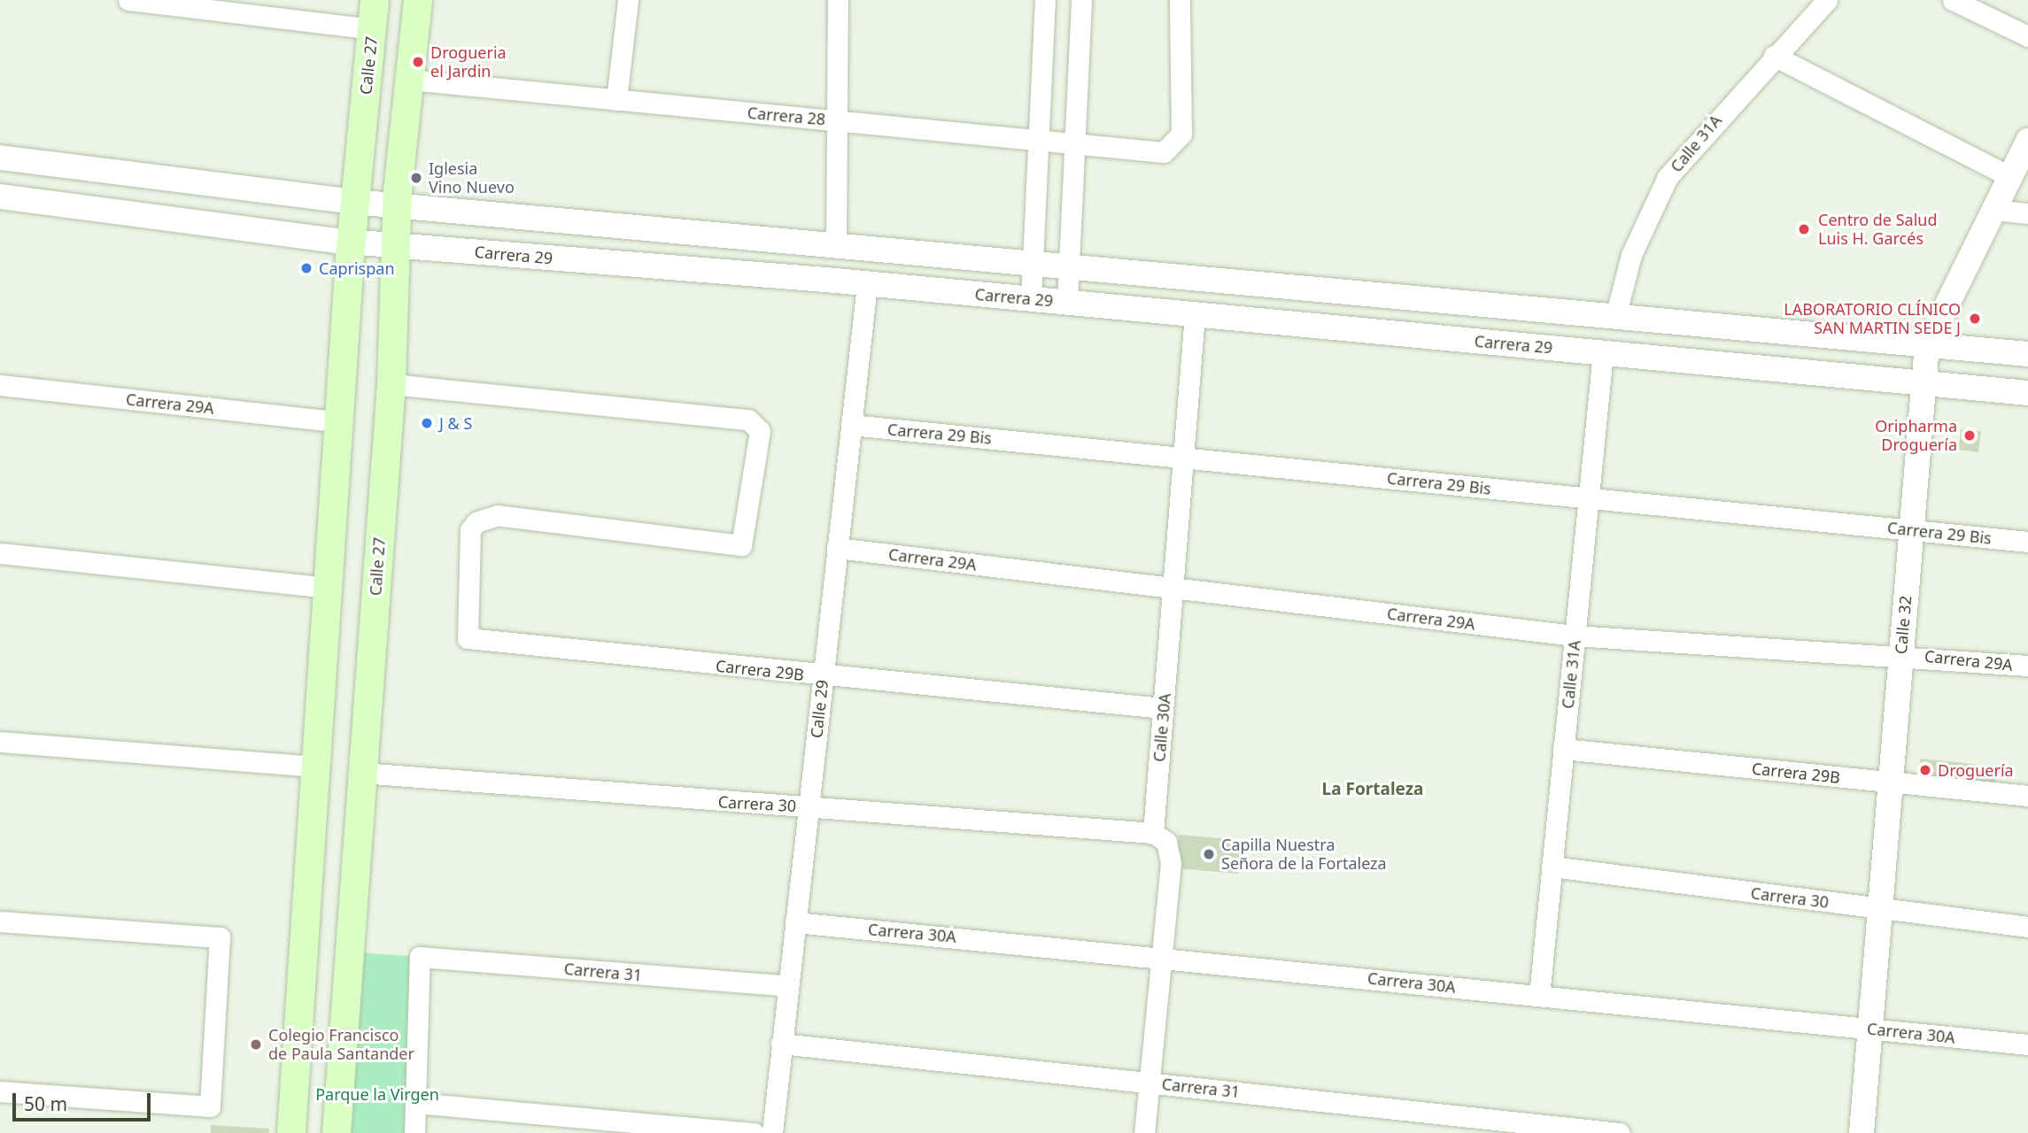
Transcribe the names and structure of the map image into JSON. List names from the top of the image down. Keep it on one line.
{"streets":{"main road":["Calle 27"],"street":["Carrera 28","Calle 31A","Carrera 29","Carrera 29A","Carrera 29 Bis","Calle 32","Carrera 29B","Calle 29","Calle 30A","Carrera 30","Carrera 30A","Carrera 31"]},"crossings":[["Calle 27","Carrera 28"],["Calle 27","Carrera 29"],["Calle 27","Carrera 29A"],["Calle 27","Carrera 29B"],["Calle 27","Carrera 30"],["Calle 31A","Carrera 29"],["Calle 31A","Carrera 29A"],["Calle 31A","Carrera 29 Bis"],["Calle 31A","Carrera 29B"],["Calle 31A","Carrera 30"],["Calle 31A","Carrera 30A"],["Carrera 29","Calle 32"],["Carrera 29","Calle 29"],["Carrera 29","Calle 30A"],["Carrera 29A","Calle 32"],["Carrera 29A","Calle 29"],["Carrera 29A","Calle 30A"],["Carrera 29 Bis","Calle 32"],["Carrera 29 Bis","Calle 29"],["Carrera 29 Bis","Calle 30A"],["Calle 32","Carrera 29B"],["Calle 32","Carrera 30"],["Calle 32","Carrera 30A"],["Carrera 29B","Calle 29"],["Carrera 29B","Calle 30A"],["Calle 29","Carrera 30"],["Calle 29","Carrera 30A"],["Calle 29","Carrera 31"],["Calle 30A","Carrera 30"]],"districts":["La Fortaleza"],"parks":["Parque la Virgen"],"places":["Drogueria el Jardin","Iglesia Vino Nuevo","Centro de Salud Luis H. Garcés","Caprispan","LABORATORIO CLÍNICO SAN MARTIN SEDE J","J & S","Oripharma Droguería","Droguería","Capilla Nuestra Señora de la Fortaleza","Colegio Francisco de Paula Santander"],"scale_bar":"50 m"}
